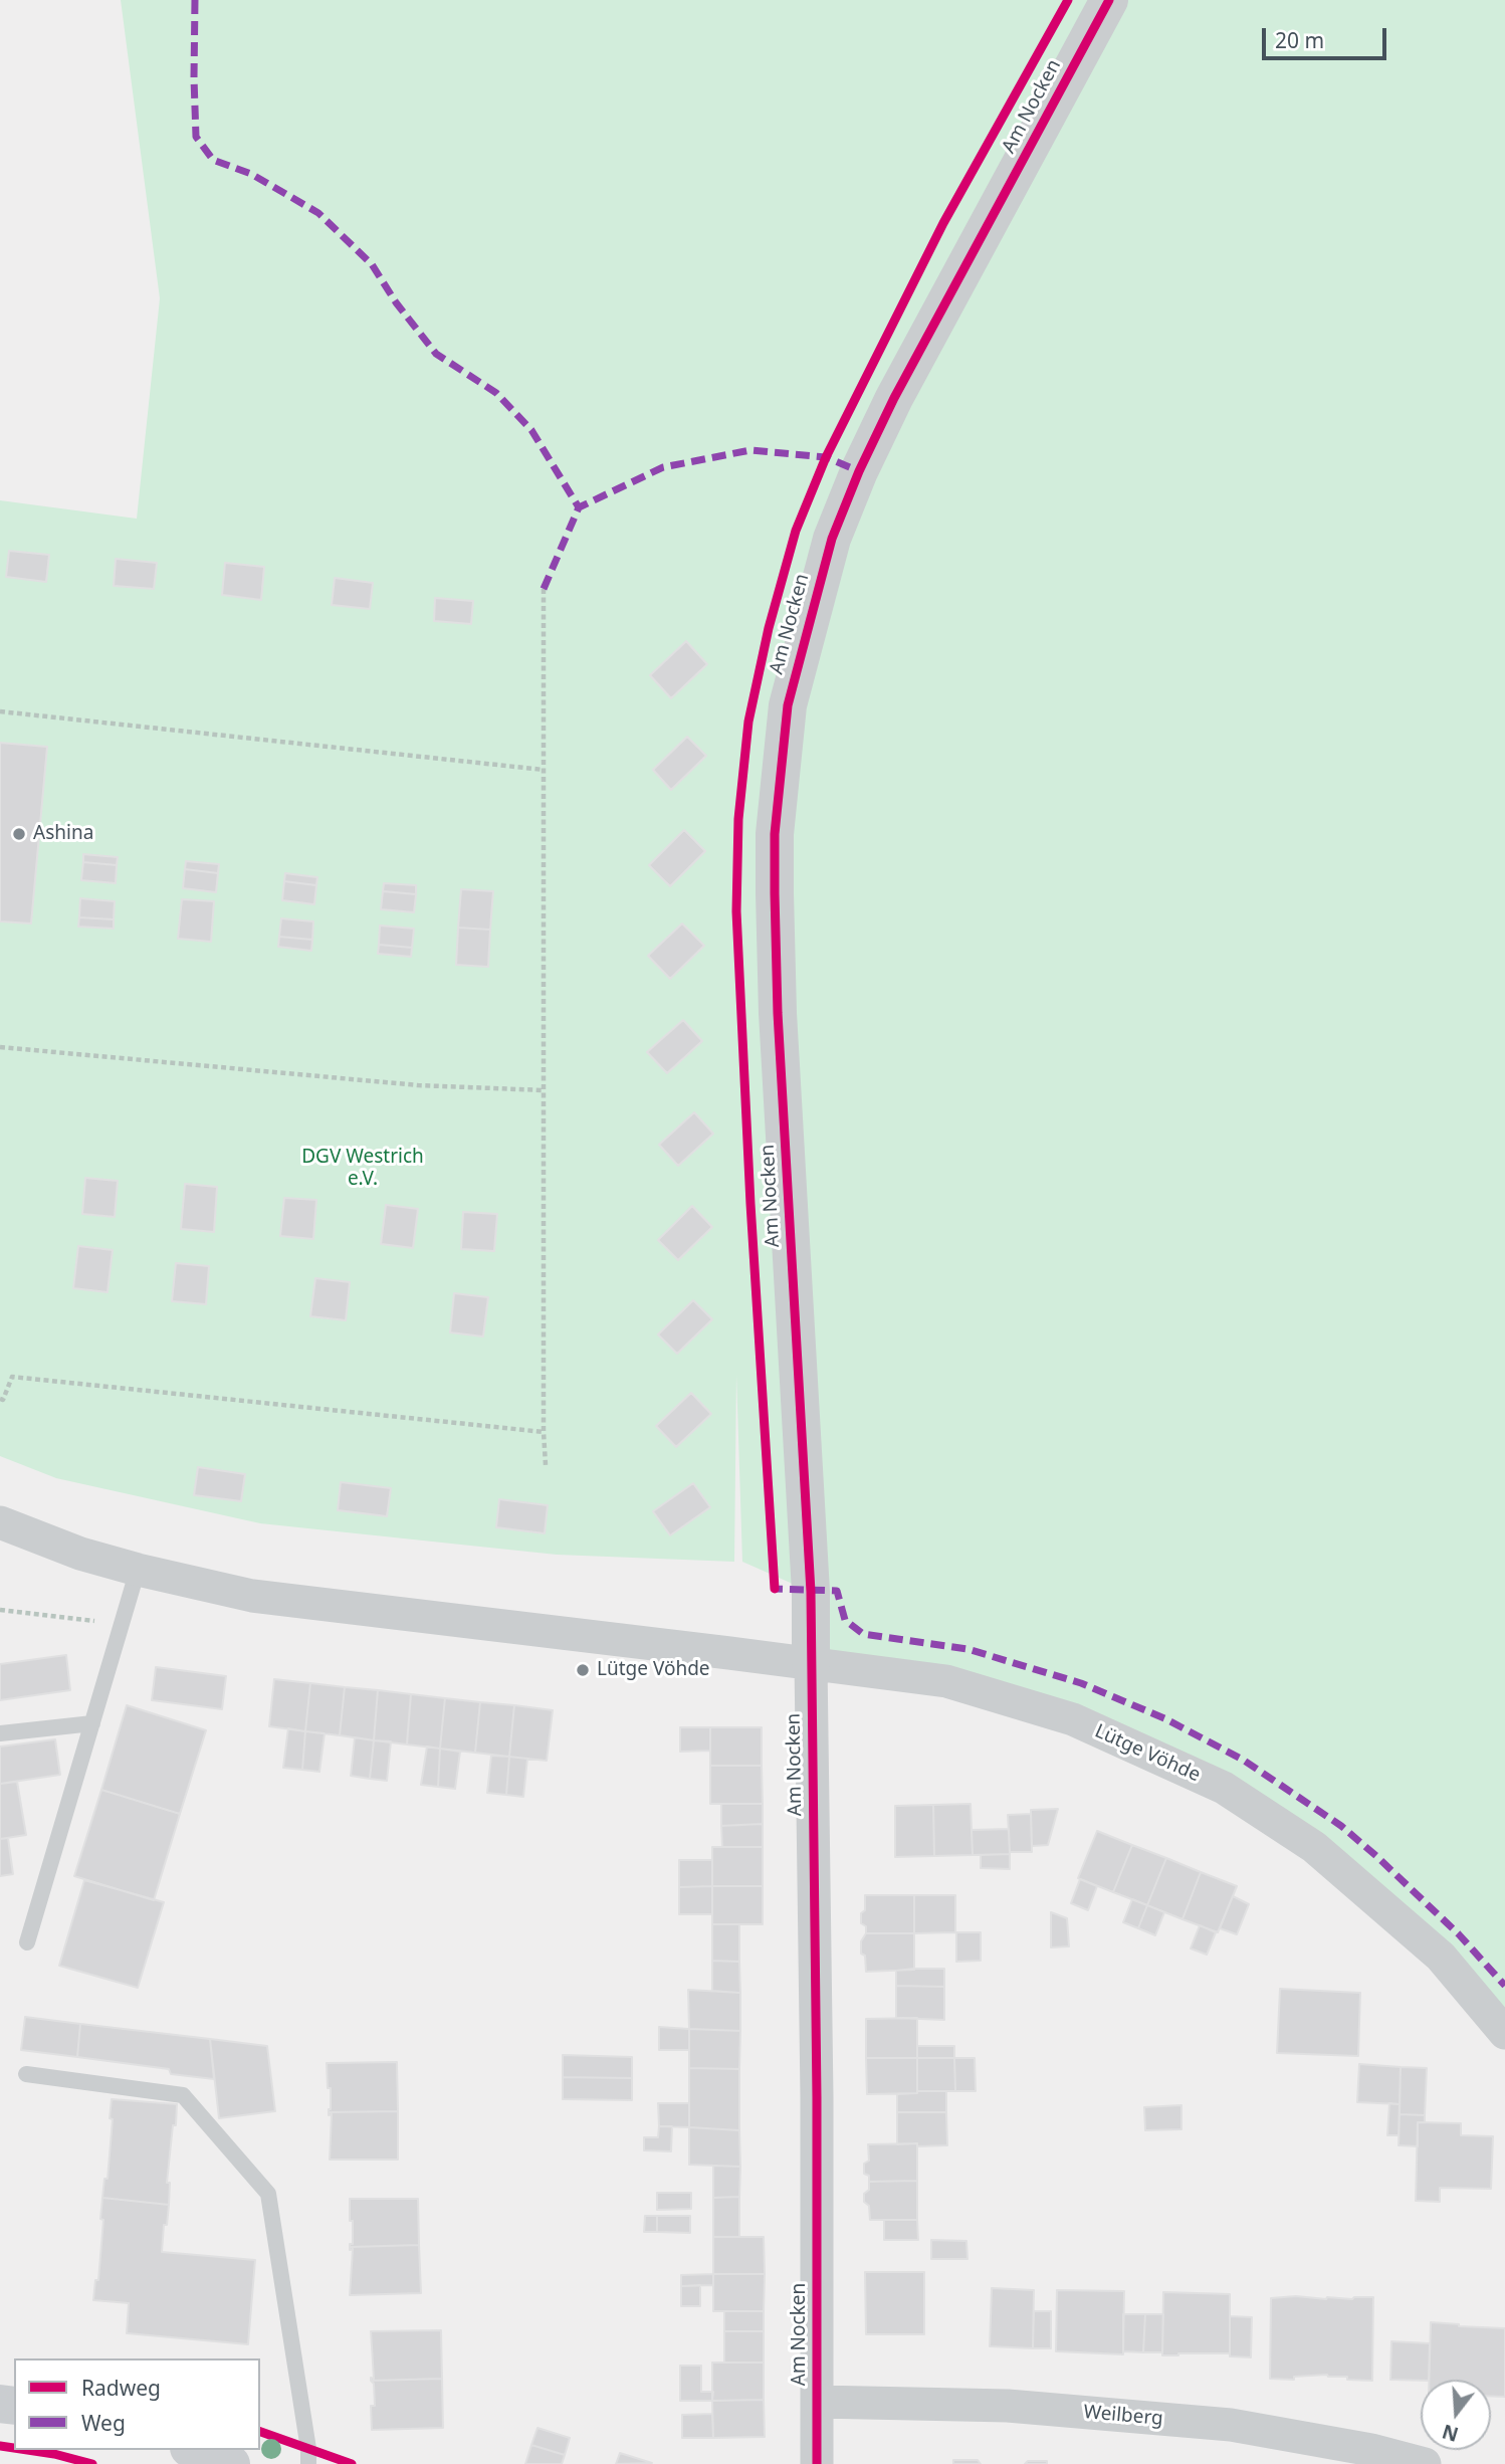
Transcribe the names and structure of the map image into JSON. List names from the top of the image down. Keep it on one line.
{"streets":{"street":["Am Nocken","Lütge Vöhde","Weilberg"]},"crossings":[["Am Nocken","Lütge Vöhde"],["Am Nocken","Weilberg"]],"parks":["DGV Westrich e.V."],"places":["Ashina","Lütge Vöhde"],"legend":["Radweg","Weg"],"scale_bar":"20 m","north":"bottom"}
